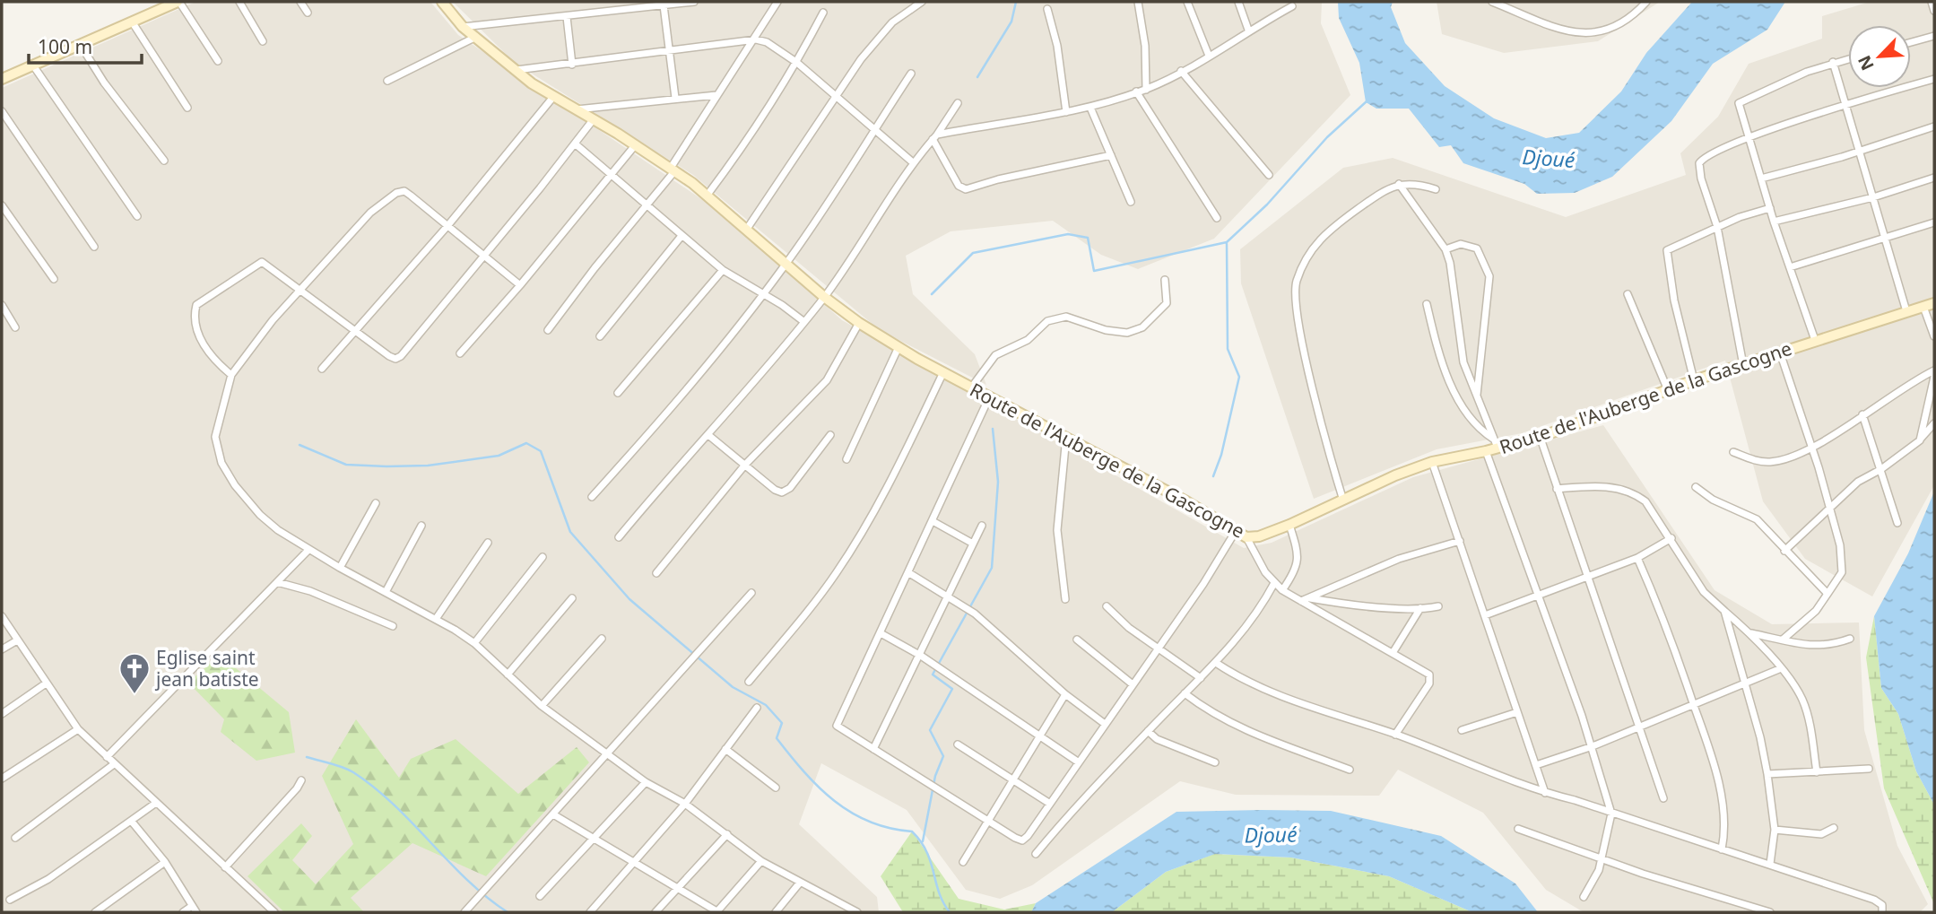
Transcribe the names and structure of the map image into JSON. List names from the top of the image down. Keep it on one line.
{"streets":{"street":["Route de l'Auberge de la Gascogne"]},"water":["Djoué"],"places":{"church":["Eglise saint jean batiste"]},"scale_bar":"100 m","north":"bottom left"}
